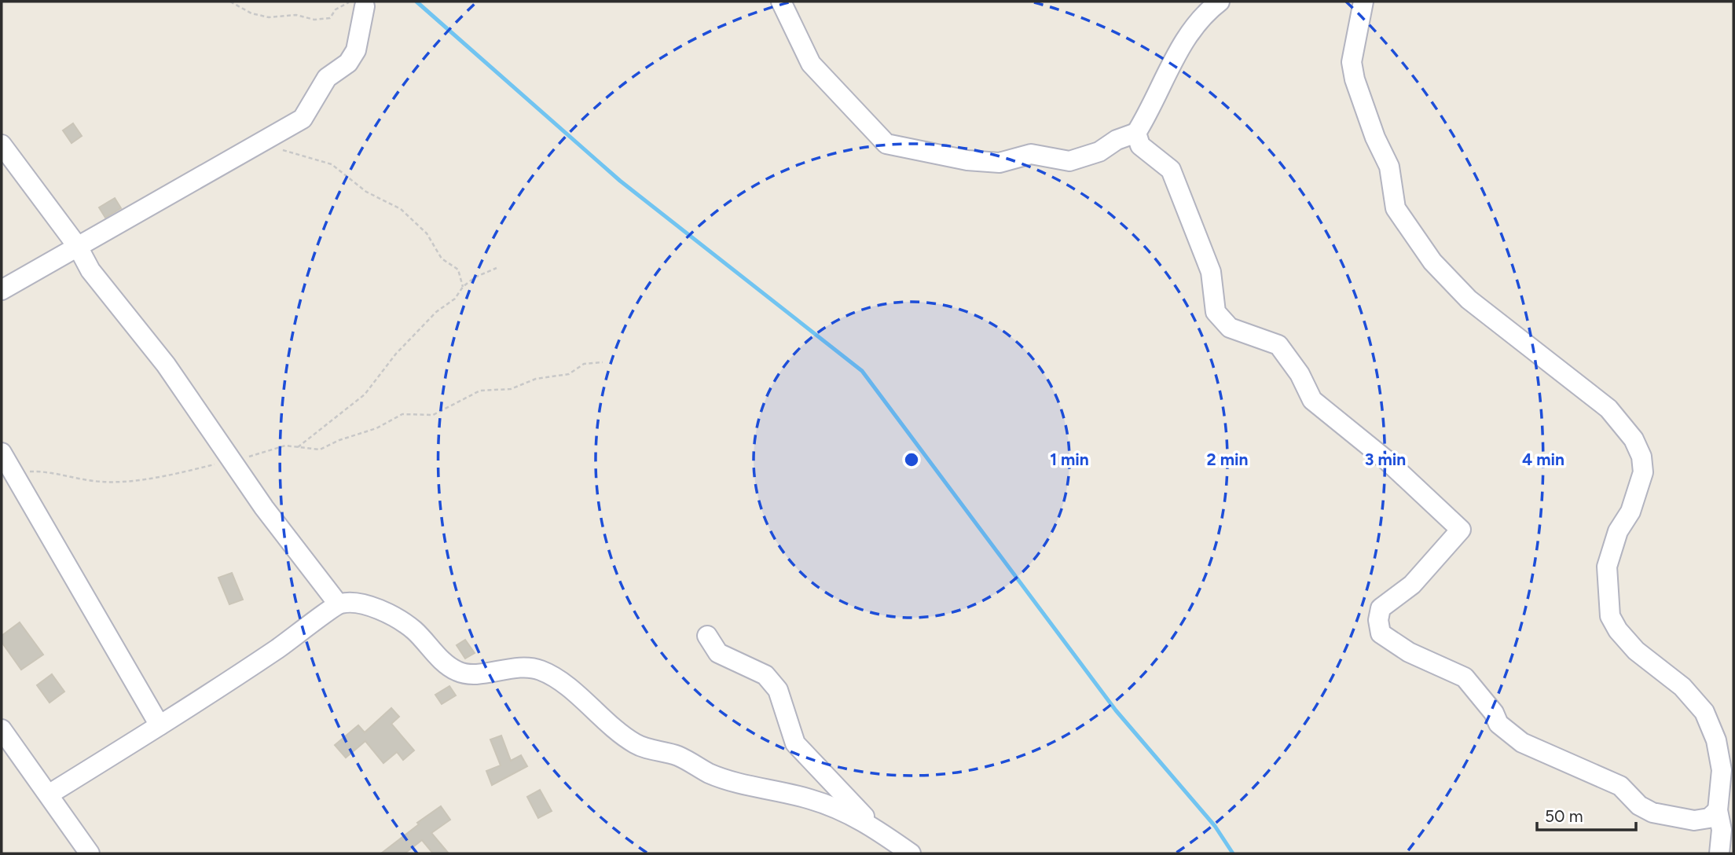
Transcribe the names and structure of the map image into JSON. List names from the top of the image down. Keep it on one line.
{"scale_bar":"50 m","rings":["1 min","2 min","3 min","4 min"]}
